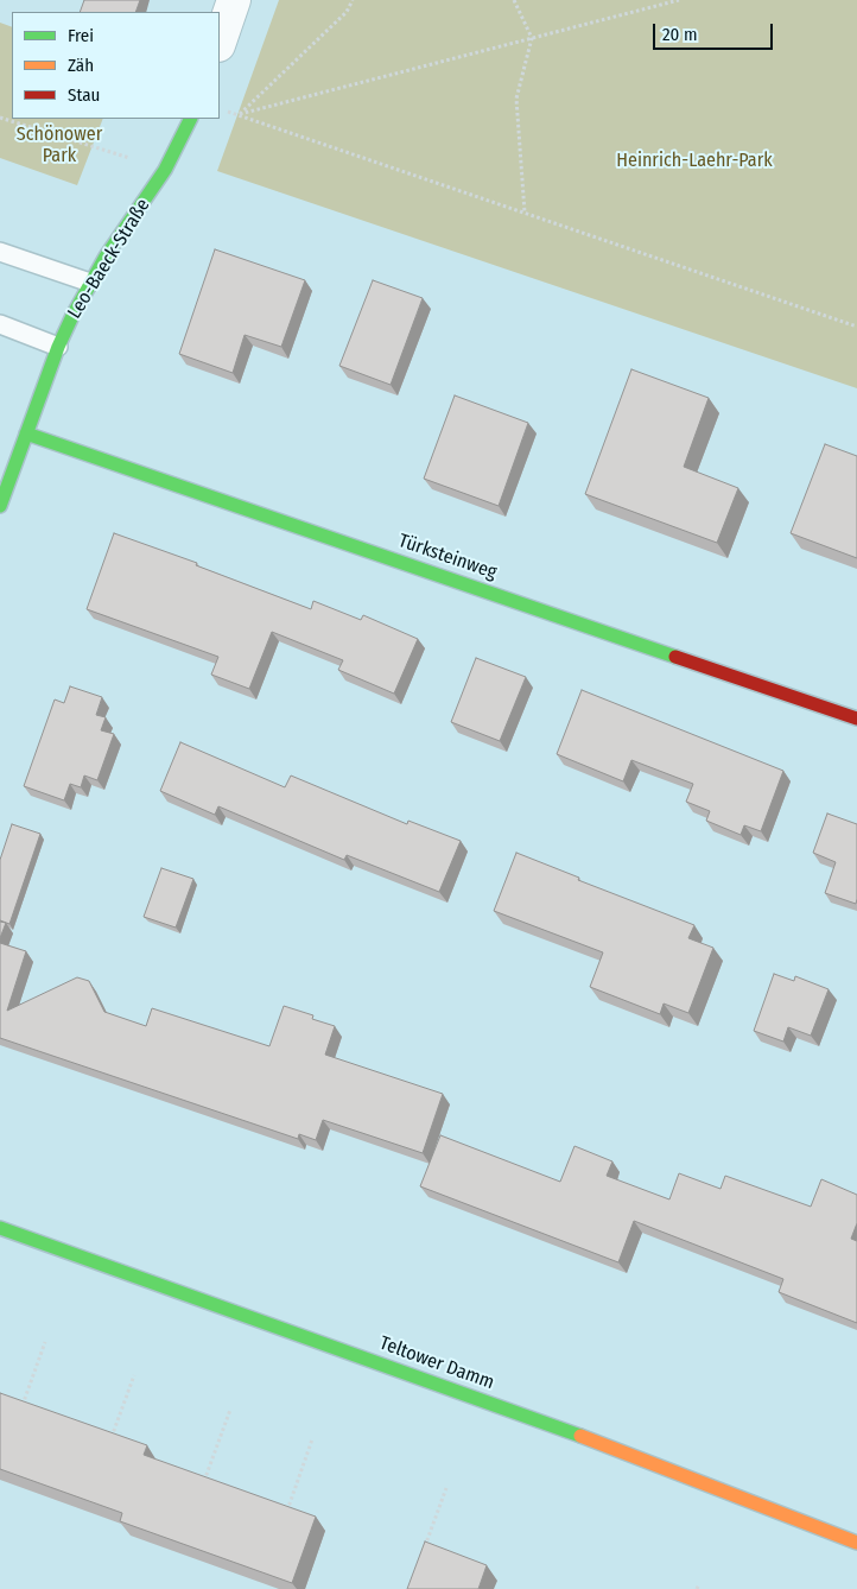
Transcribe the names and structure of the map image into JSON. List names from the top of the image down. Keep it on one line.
{"streets":{"street":["Leo-Baeck-Straße","Türksteinweg","Teltower Damm"]},"crossings":[["Leo-Baeck-Straße","Türksteinweg"]],"parks":["Schönower Park","Heinrich-Laehr-Park"],"legend":["Frei","Zäh","Stau"],"scale_bar":"20 m"}
